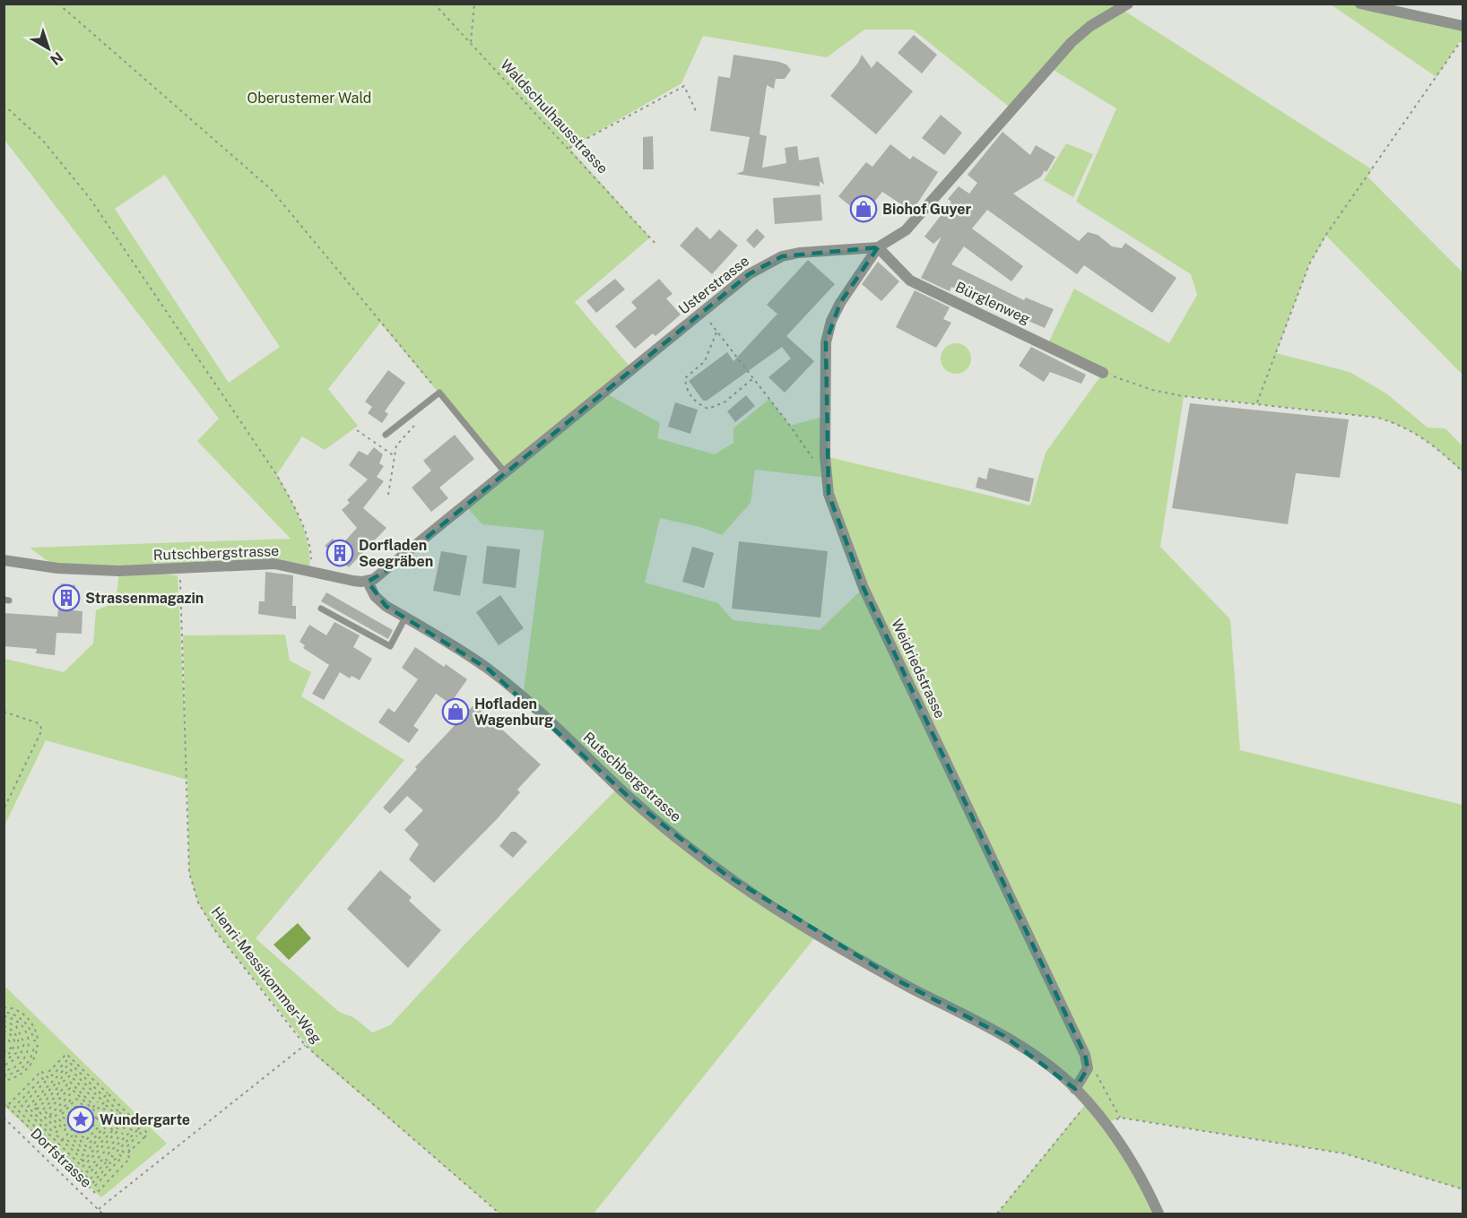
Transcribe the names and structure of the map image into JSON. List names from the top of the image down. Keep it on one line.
{"streets":{"street":["Usterstrasse","Bürglenweg","Rutschbergstrasse","Weidriedstrasse"],"path":["Waldschulhausstrasse","Henri-Messikommer-Weg","Dorfstrasse"]},"crossings":[["Usterstrasse","Bürglenweg"],["Usterstrasse","Rutschbergstrasse"],["Usterstrasse","Weidriedstrasse"],["Bürglenweg","Weidriedstrasse"],["Rutschbergstrasse","Henri-Messikommer-Weg"]],"parks":["Oberustemer Wald"],"places":{"shop":["Biohof Guyer","Hofladen Wagenburg"],"building":["Dorfladen Seegräben","Strassenmagazin"],"place":["Wundergarte"]},"north":"bottom right"}
